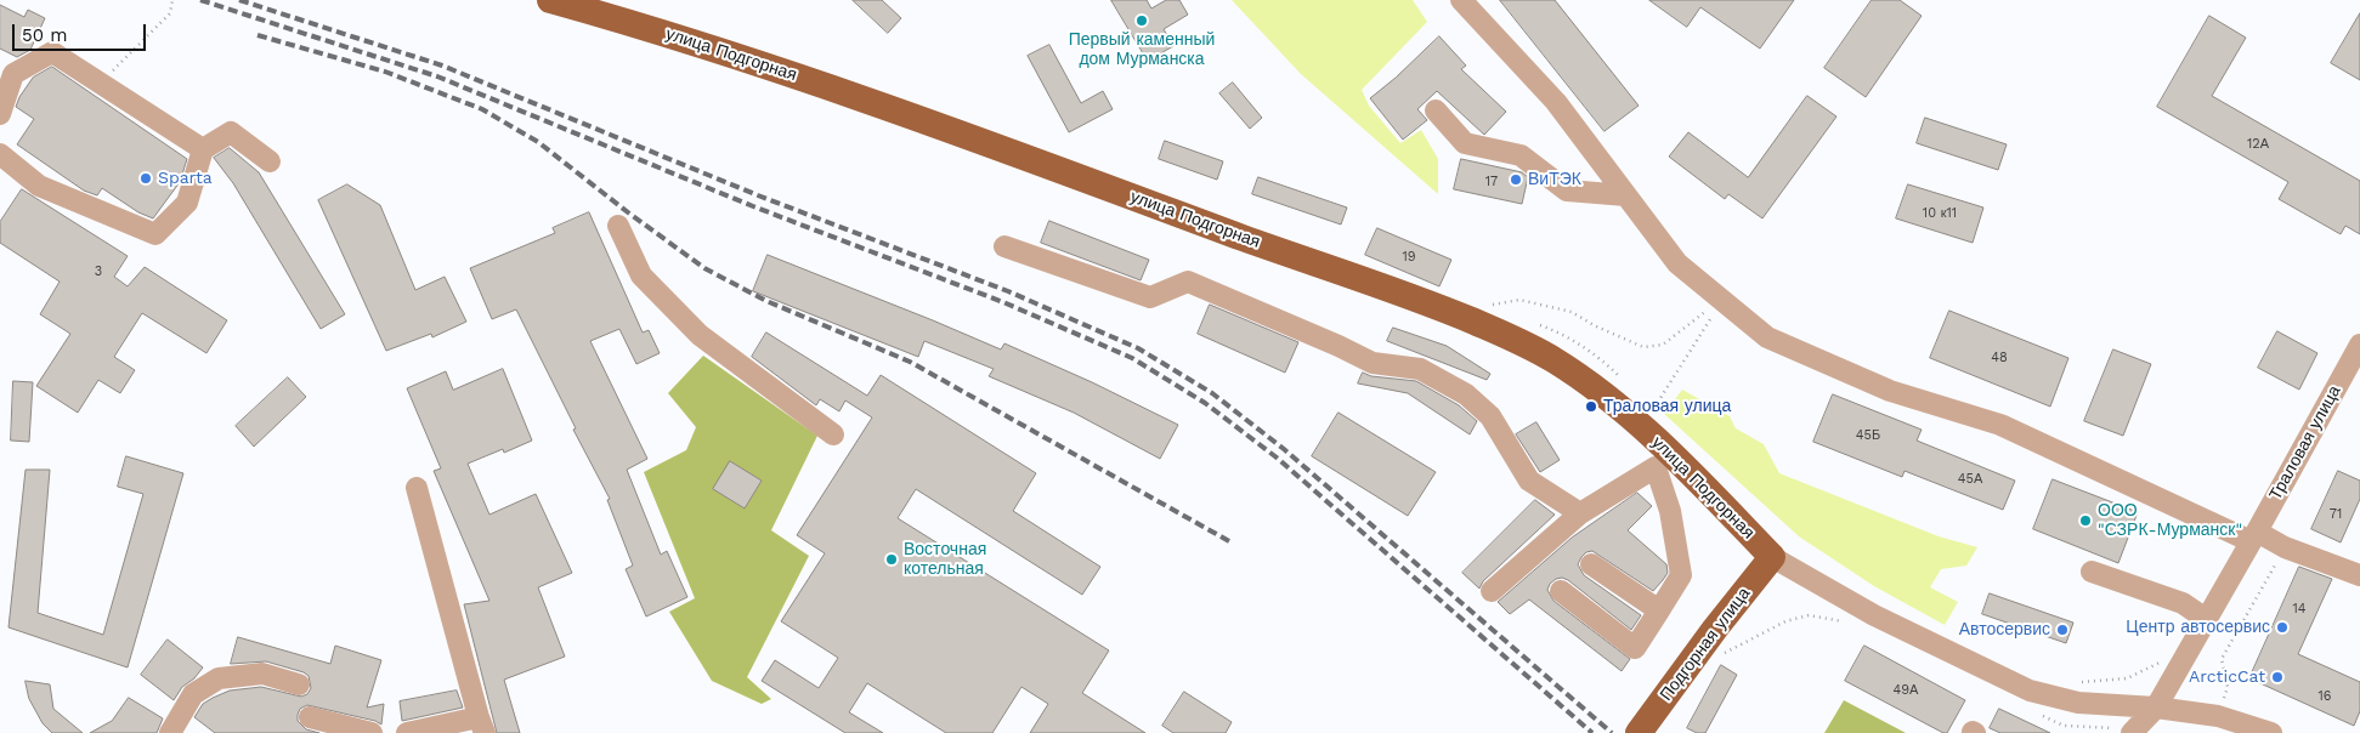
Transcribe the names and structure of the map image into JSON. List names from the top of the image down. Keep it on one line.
{"streets":{"main road":["улица Подгорная","Подгорная улица"],"street":["Траловая улица"]},"crossings":[["улица Подгорная","Подгорная улица"]],"places":["Первый каменный дом Мурманска","Sparta","ВиТЭК","Траловая улица","ООО \"СЗРК-Мурманск\"","Восточная котельная","Центр автосервис","Автосервис","ArcticCat"],"house_numbers":["12А","17","10 к11","19","3","48","45Б","45А","71","14","49А","16"],"scale_bar":"50 m"}
